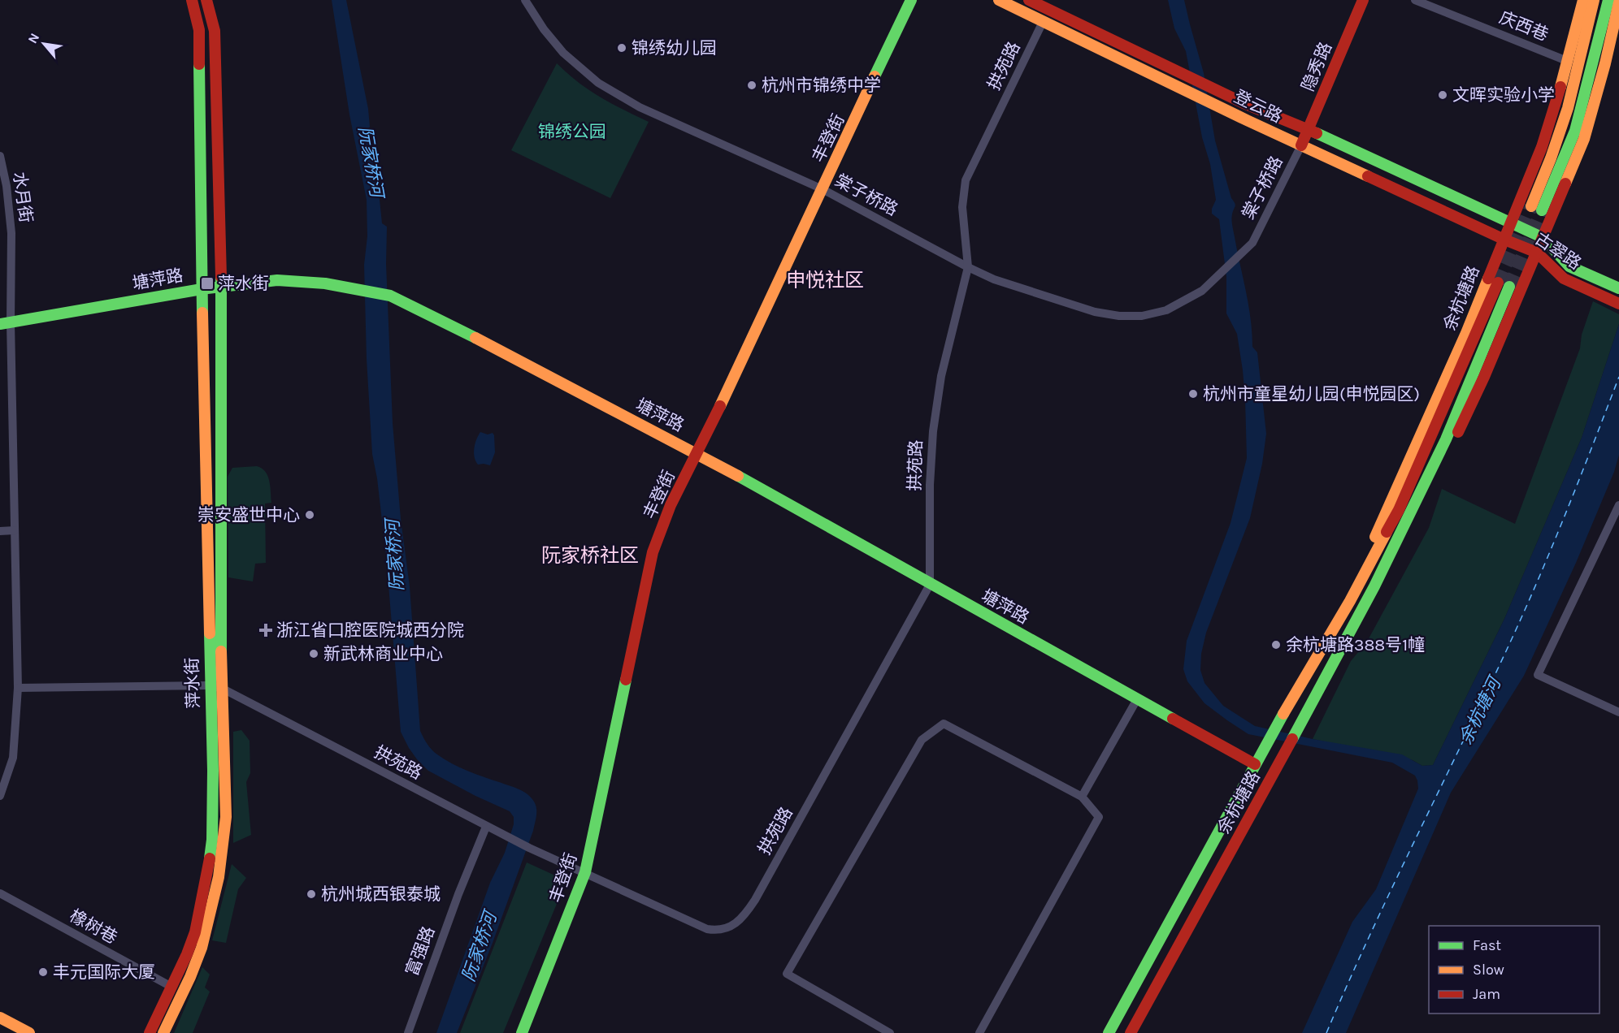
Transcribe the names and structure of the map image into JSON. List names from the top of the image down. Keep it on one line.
{"streets":{"main road":["隐秀路","登云路","丰登街","古翠路","塘萍路","余杭塘路","萍水街"],"street":["庆西巷","拱苑路","棠子桥路","水月街","橡树巷","富强路"]},"crossings":[["庆西巷","余杭塘路"],["拱苑路","登云路"],["拱苑路","丰登街"],["拱苑路","棠子桥路"],["拱苑路","水月街"],["拱苑路","塘萍路"],["拱苑路","萍水街"],["拱苑路","富强路"],["隐秀路","登云路"],["隐秀路","棠子桥路"],["登云路","棠子桥路"],["登云路","古翠路"],["登云路","余杭塘路"],["丰登街","棠子桥路"],["丰登街","塘萍路"],["水月街","塘萍路"],["古翠路","余杭塘路"],["塘萍路","余杭塘路"],["塘萍路","萍水街"],["萍水街","橡树巷"]],"districts":["申悦社区","阮家桥社区"],"water":["阮家桥河","余杭塘河"],"parks":["锦绣公园"],"places":{"other":["锦绣幼儿园","杭州市锦绣中学","文晖实验小学","杭州市童星幼儿园(申悦园区)","崇安盛世中心","余杭塘路388号1幢","新武林商业中心","杭州城西银泰城","丰元国际大厦"],"transit":["萍水街"],"health":["浙江省口腔医院城西分院"]},"legend":["Fast","Slow","Jam"],"north":"top left"}
